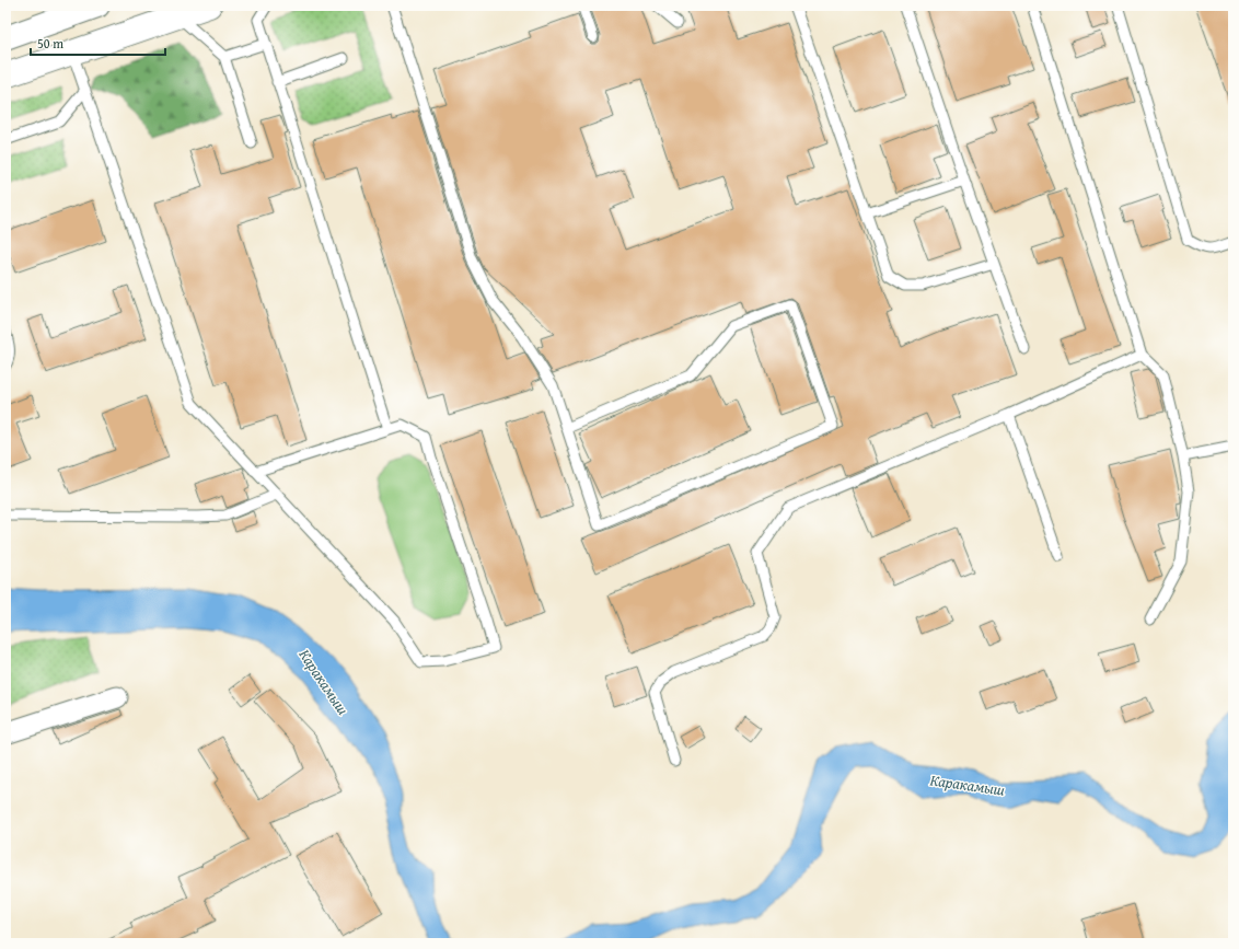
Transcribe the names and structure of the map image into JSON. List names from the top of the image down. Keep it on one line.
{"water":["Каракамыш"],"scale_bar":"50 m"}
